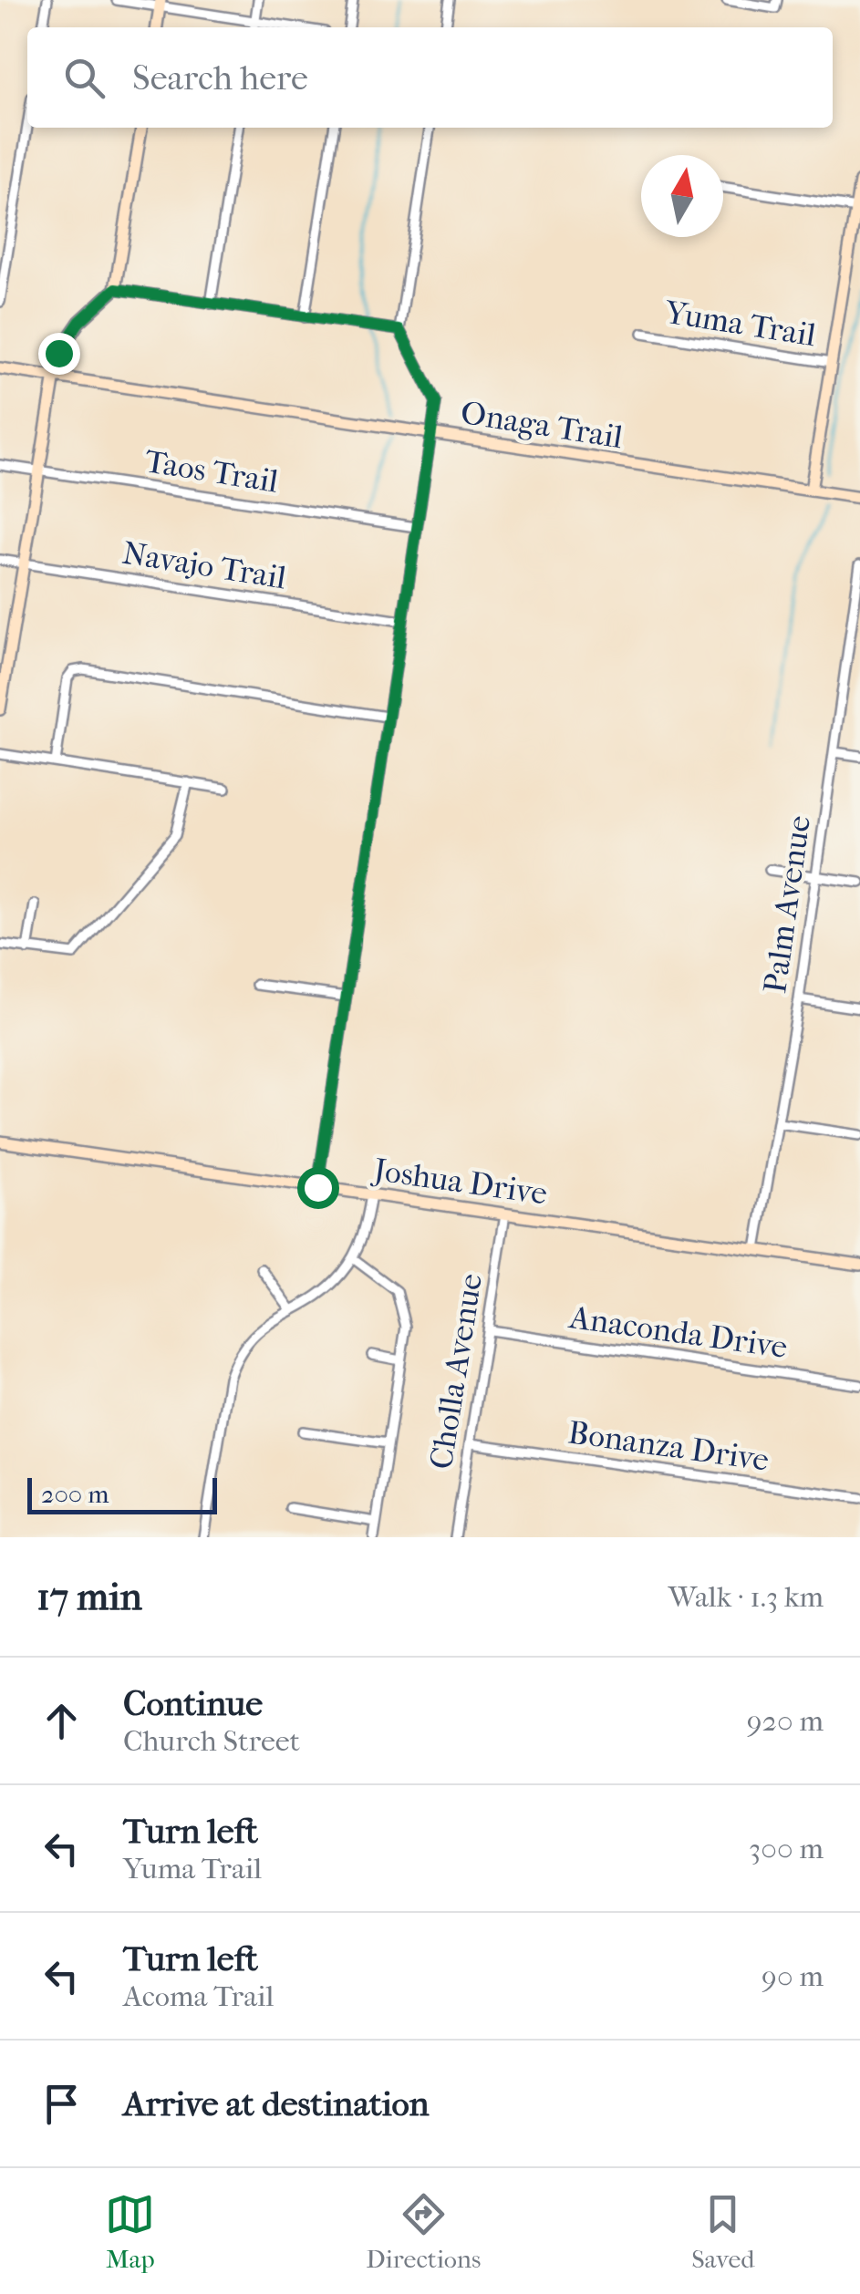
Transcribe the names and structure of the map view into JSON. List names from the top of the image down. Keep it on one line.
{"streets":{"street":["Yuma Trail","Onaga Trail","Taos Trail","Navajo Trail","Palm Avenue","Joshua Drive","Anaconda Drive","Cholla Avenue","Bonanza Drive"]},"crossings":[["Palm Avenue","Joshua Drive"],["Joshua Drive","Cholla Avenue"],["Anaconda Drive","Cholla Avenue"],["Cholla Avenue","Bonanza Drive"]],"scale_bar":"200 m","north":"top","page":{"search":"Search here","scale":"200 m","heading":["17 min","Walk · 1.3 km"],"list":[["Continue","Church Street","920 m"],["Turn left","Yuma Trail","300 m"],["Turn left","Acoma Trail","90 m"],"Arrive at destination"],"nav":["Map","Directions","Saved"]}}
